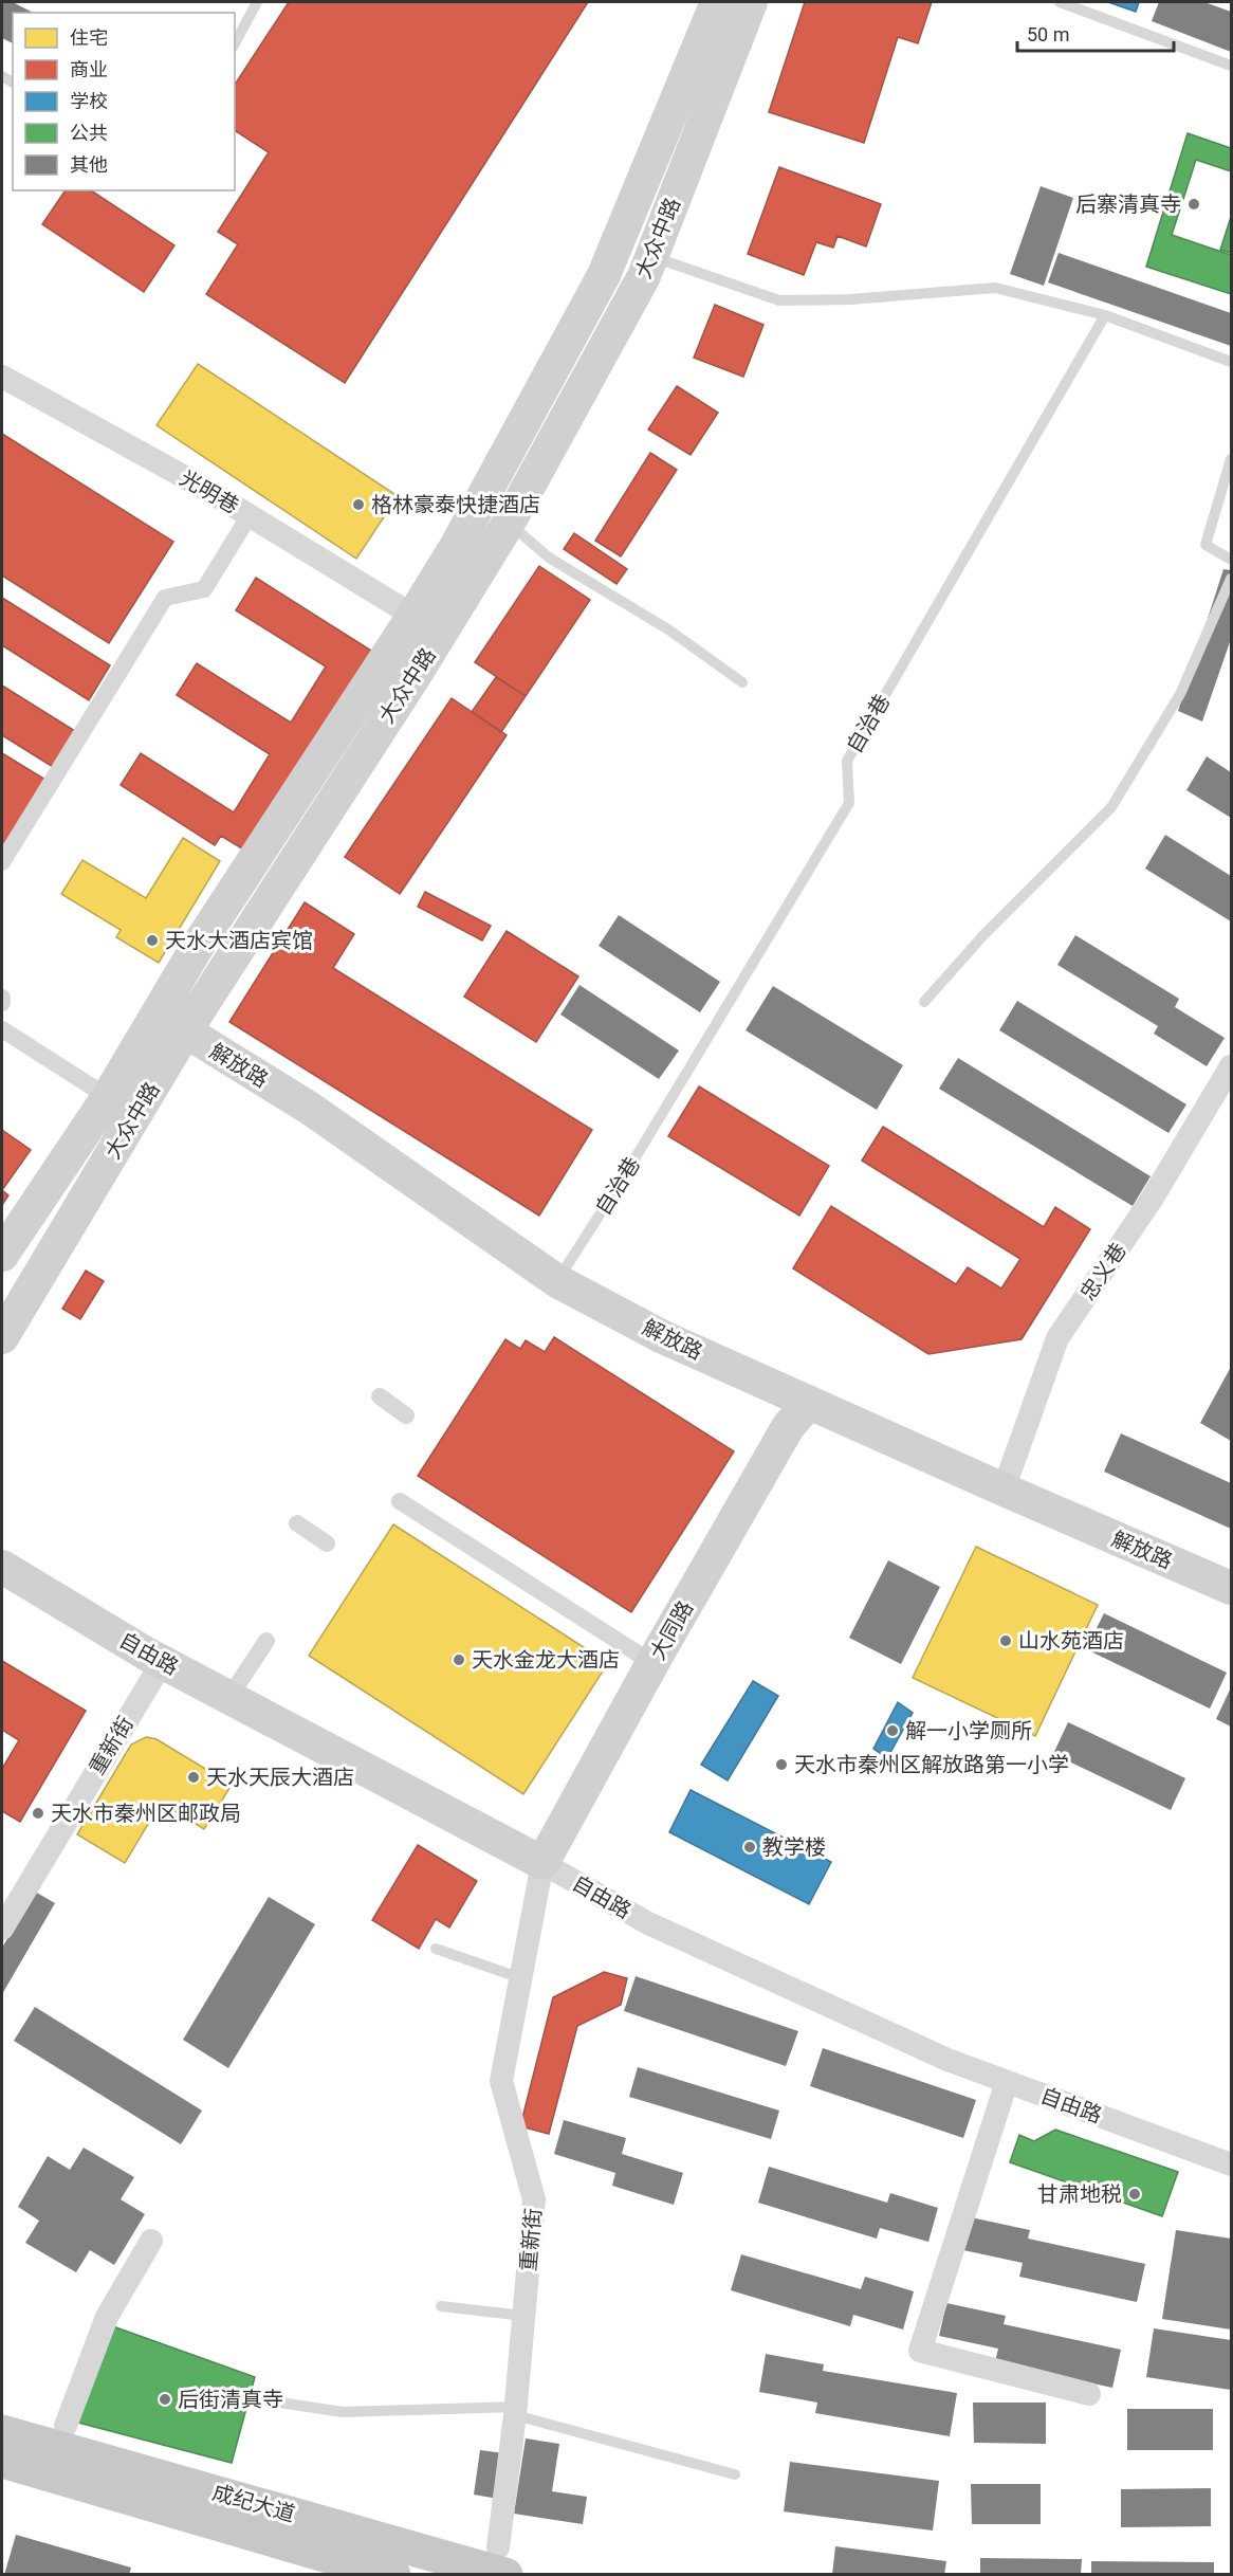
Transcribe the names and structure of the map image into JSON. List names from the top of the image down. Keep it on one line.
{"streets":{"highway":["成纪大道"],"main road":["大众中路","解放路","大同路","自由路"],"street":["光明巷","忠义巷","重新街"],"lane":["自治巷"]},"crossings":[["大众中路","光明巷"],["大众中路","解放路"],["自治巷","解放路"],["解放路","忠义巷"],["解放路","大同路"],["大同路","自由路"],["大同路","重新街"],["自由路","重新街"],["重新街","成纪大道"]],"places":["后寨清真寺","格林豪泰快捷酒店","天水大酒店宾馆","山水苑酒店","天水金龙大酒店","解一小学厕所","天水市秦州区解放路第一小学","天水天辰大酒店","天水市秦州区邮政局","教学楼","甘肃地税","后街清真寺"],"legend":["住宅","商业","学校","公共","其他"],"scale_bar":"50 m"}
